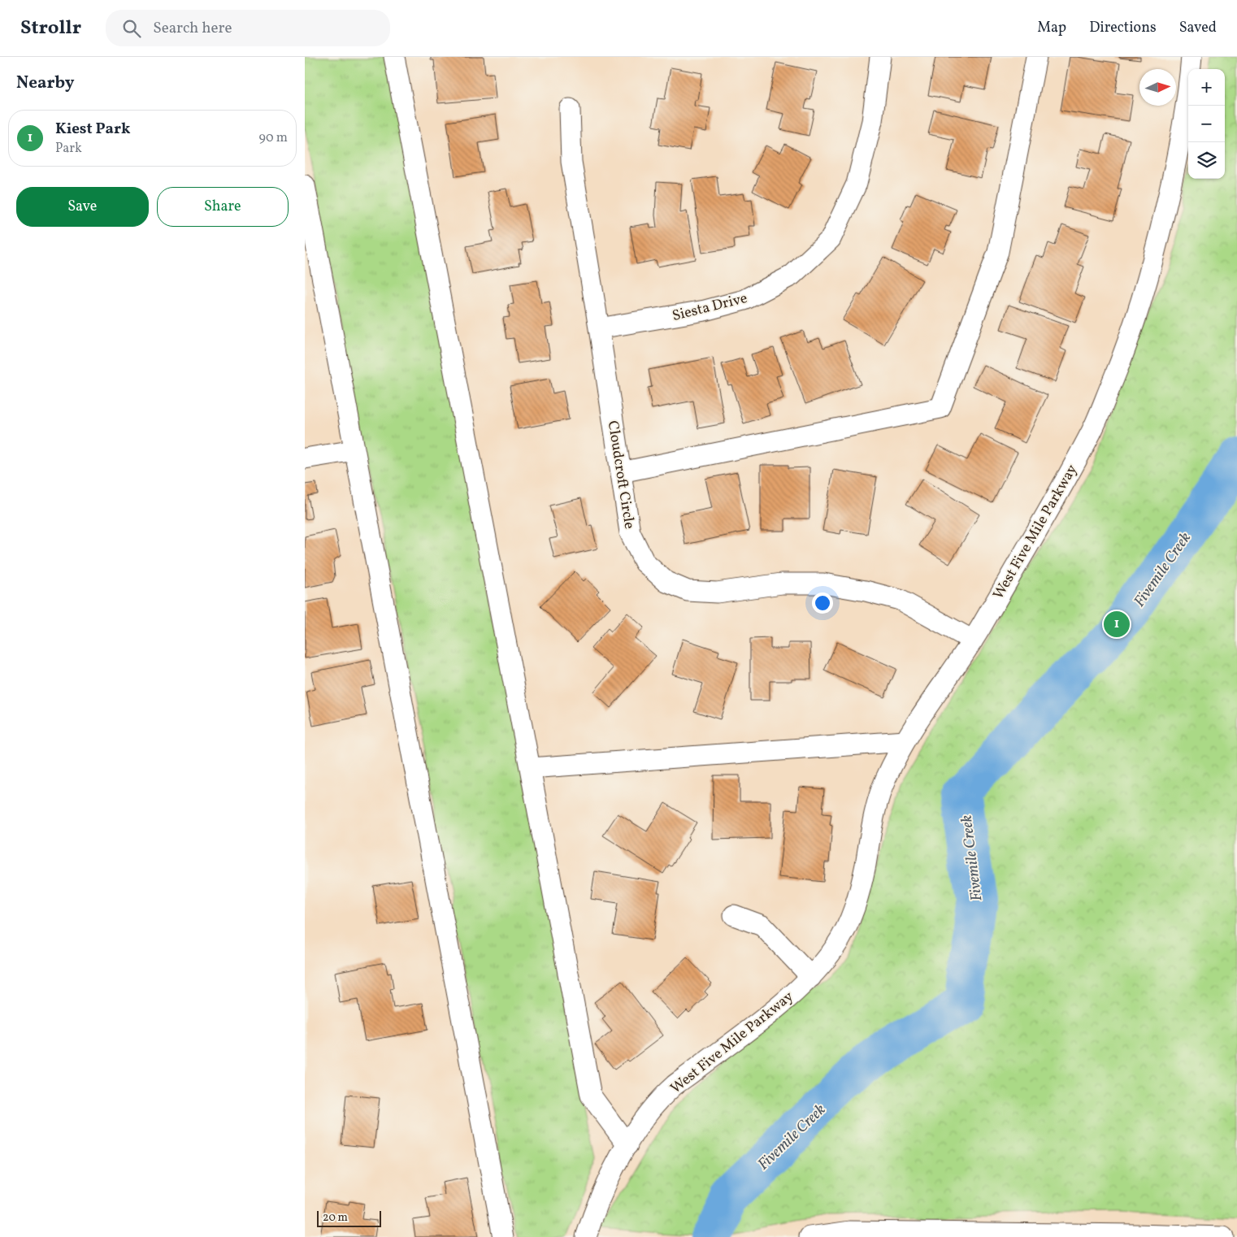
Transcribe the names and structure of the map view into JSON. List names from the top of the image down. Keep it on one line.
{"streets":{"street":["Siesta Drive","Cloudcroft Circle","West Five Mile Parkway"]},"crossings":[["Siesta Drive","Cloudcroft Circle"],["Cloudcroft Circle","West Five Mile Parkway"]],"water":["Fivemile Creek"],"scale_bar":"20 m","north":"right","page":{"header":"Strollr","search":"Search here","nav":["Map","Directions","Saved"],"heading":"Nearby","map_buttons":["+","−"],"list":[{"mark":"1","name":"Kiest Park","note":"Park","value":"90 m"}],"buttons":["Save","Share"],"pins":"1","scale":"20 m"}}
